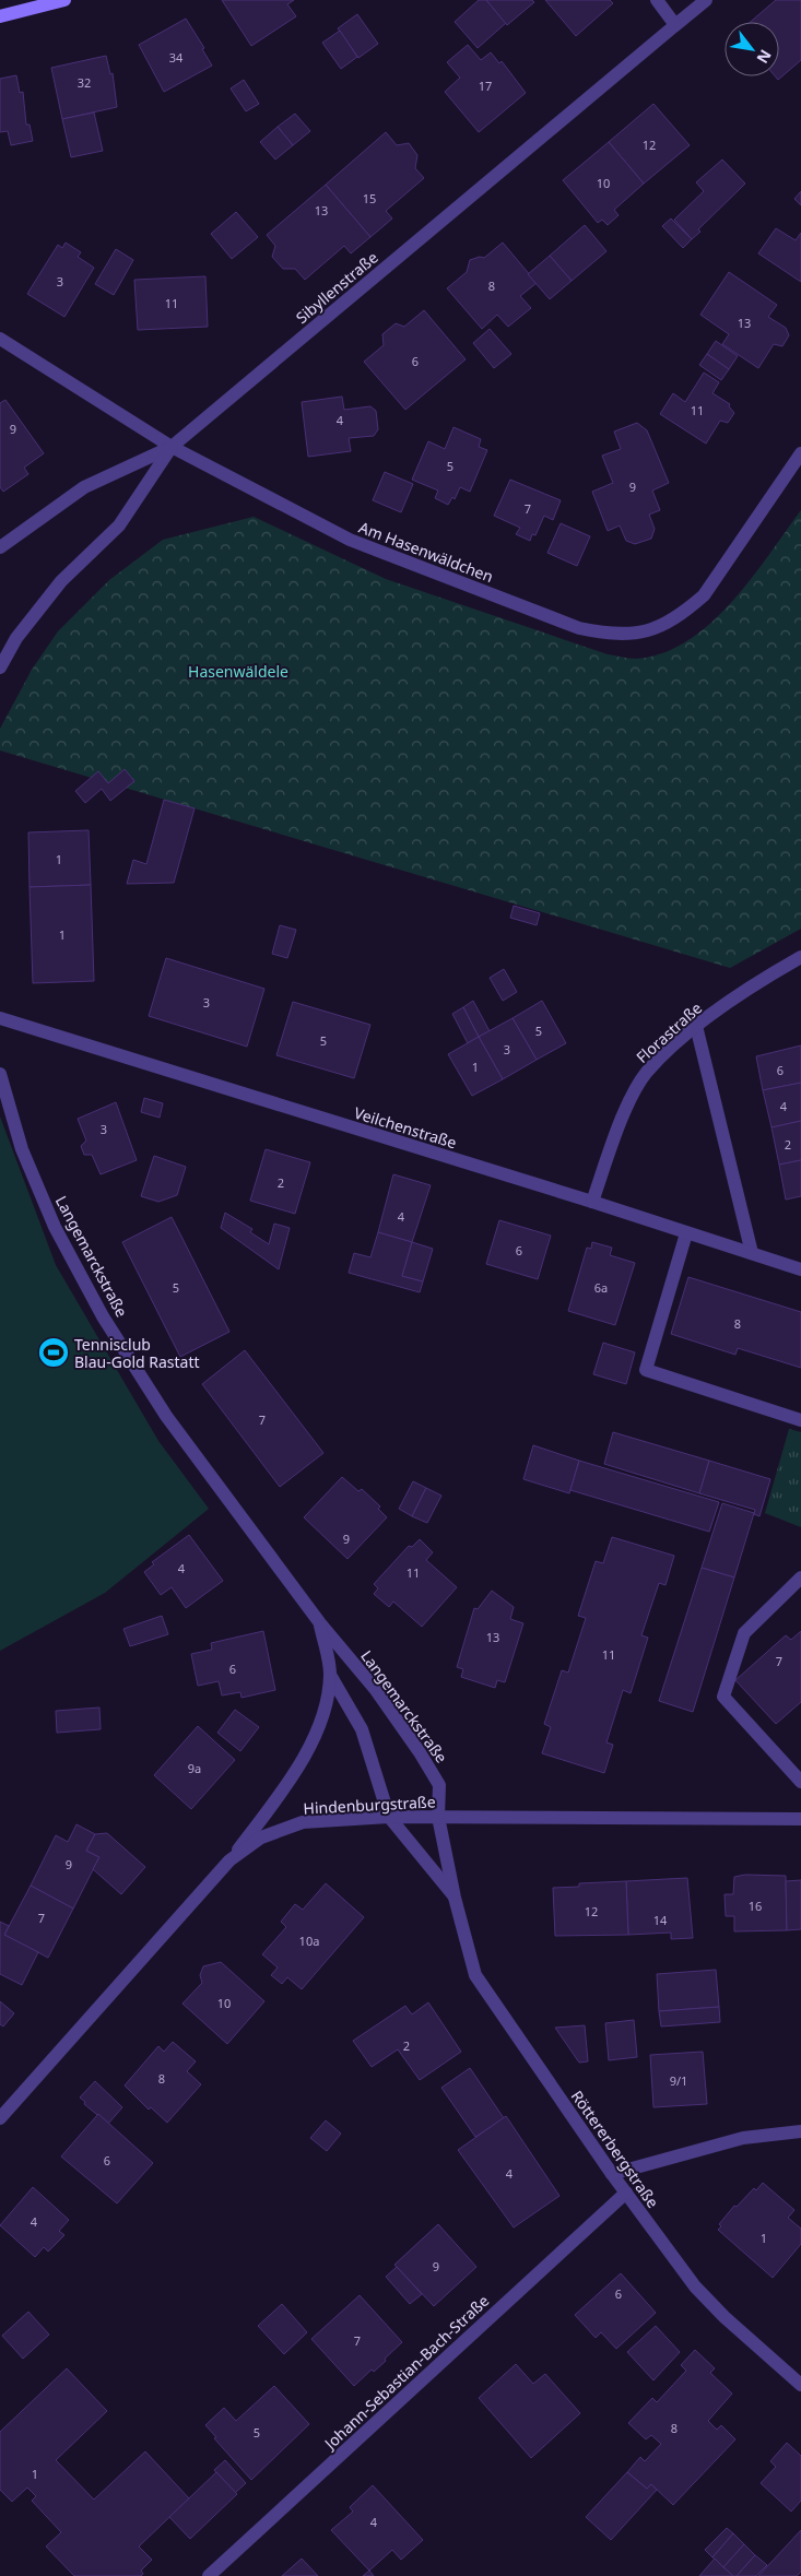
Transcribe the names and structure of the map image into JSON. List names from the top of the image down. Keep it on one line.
{"streets":{"street":["Sibyllenstraße","Am Hasenwäldchen","Florastraße","Veilchenstraße","Langemarckstraße","Hindenburgstraße","Röttererbergstraße","Johann-Sebastian-Bach-Straße"]},"crossings":[["Sibyllenstraße","Am Hasenwäldchen"],["Florastraße","Veilchenstraße"],["Langemarckstraße","Hindenburgstraße"],["Langemarckstraße","Röttererbergstraße"],["Hindenburgstraße","Röttererbergstraße"],["Röttererbergstraße","Johann-Sebastian-Bach-Straße"]],"parks":["Hasenwäldele"],"places":{"sports":["Tennisclub Blau-Gold Rastatt"]},"house_numbers":["34","32","17","12","10","15","13","3","8","11","13","6","11","4","9","5","9","7","1","1","3","5","5","3","1","6","4","3","2","2","4","6","5","6a","8","7","9","4","11","13","11","7","6","9a","9","16","12","7","14","10a","10","2","8","9/1","6","4","4","1","9","6","7","8","5","1","4"],"north":"bottom right"}
